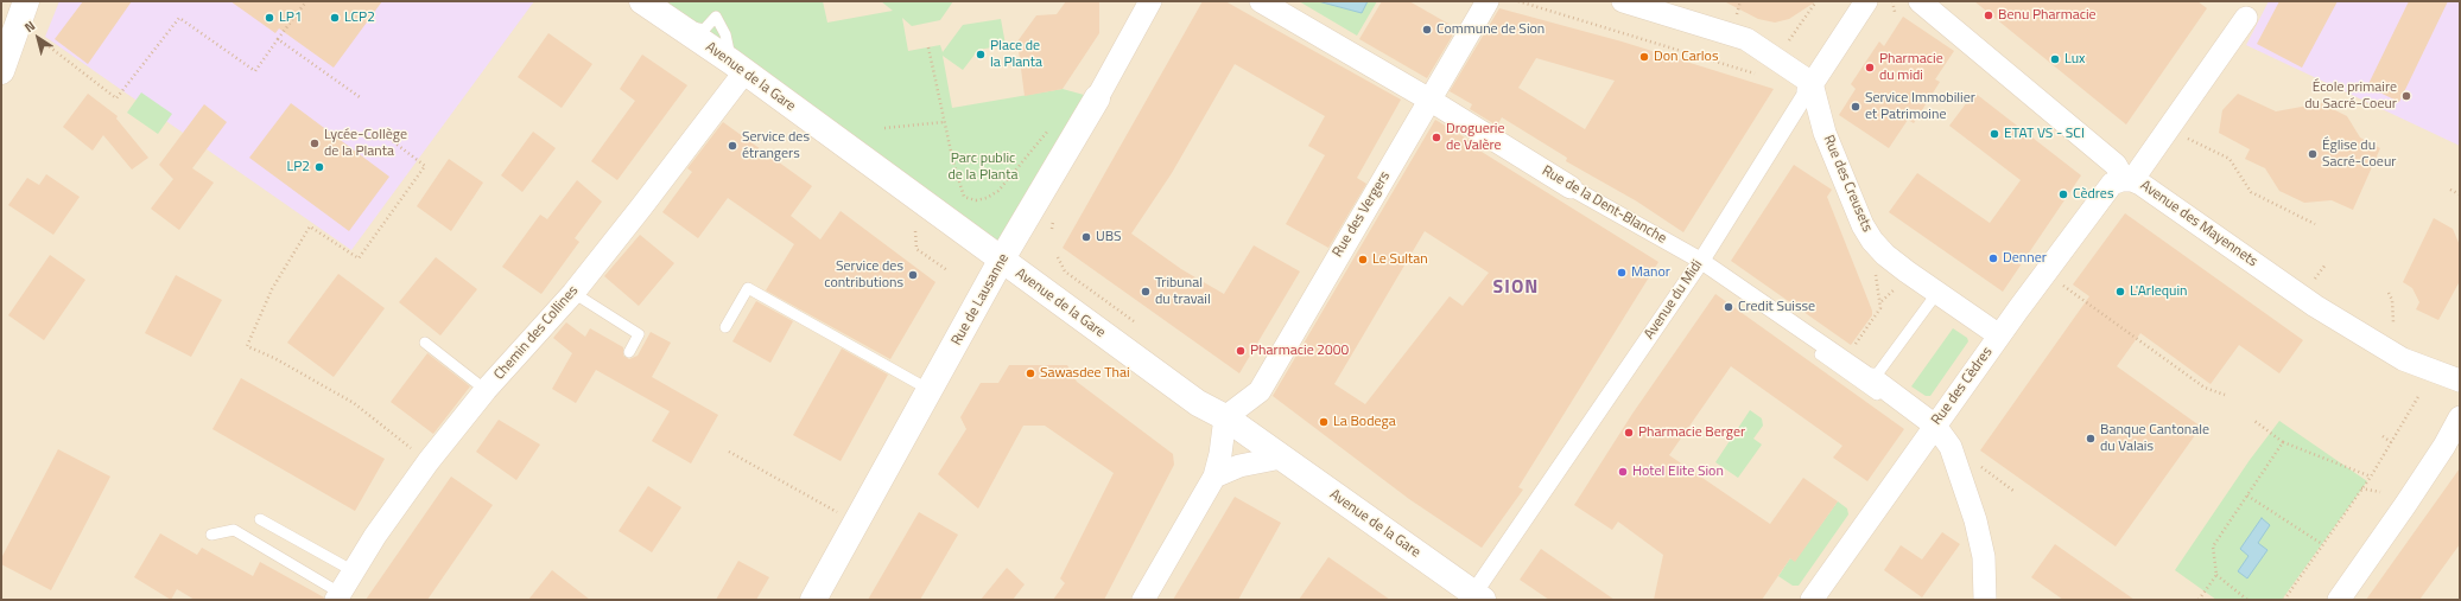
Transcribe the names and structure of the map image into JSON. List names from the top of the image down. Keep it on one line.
{"streets":{"street":["Avenue de la Gare","Rue des Creusets","Rue de la Dent-Blanche","Rue des Vergers","Avenue des Mayennets","Rue de Lausanne","Avenue du Midi","Chemin des Collines","Rue des Cèdres"]},"crossings":[["Avenue de la Gare","Rue des Vergers"],["Avenue de la Gare","Rue de Lausanne"],["Avenue de la Gare","Avenue du Midi"],["Avenue de la Gare","Chemin des Collines"],["Rue des Creusets","Avenue du Midi"],["Rue des Creusets","Rue des Cèdres"],["Rue de la Dent-Blanche","Rue des Vergers"],["Rue de la Dent-Blanche","Avenue du Midi"],["Rue de la Dent-Blanche","Rue des Cèdres"],["Avenue des Mayennets","Rue des Cèdres"]],"districts":["SION"],"parks":["Parc public de la Planta"],"places":["Benu Pharmacie","LP1","LCP2","Commune de Sion","Place de la Planta","Don Carlos","Lux","Pharmacie du midi","École primaire du Sacré-Coeur","Service Immobilier et Patrimoine","ETAT VS - SCI","Droguerie de Valère","Lycée-Collège de la Planta","Service des étrangers","Église du Sacré-Coeur","LP2","Cèdres","UBS","Denner","Le Sultan","Manor","Service des contributions","Tribunal du travail","L'Arlequin","Credit Suisse","Pharmacie 2000","Sawasdee Thai","La Bodega","Pharmacie Berger","Banque Cantonale du Valais","Hotel Elite Sion"],"north":"top left"}
